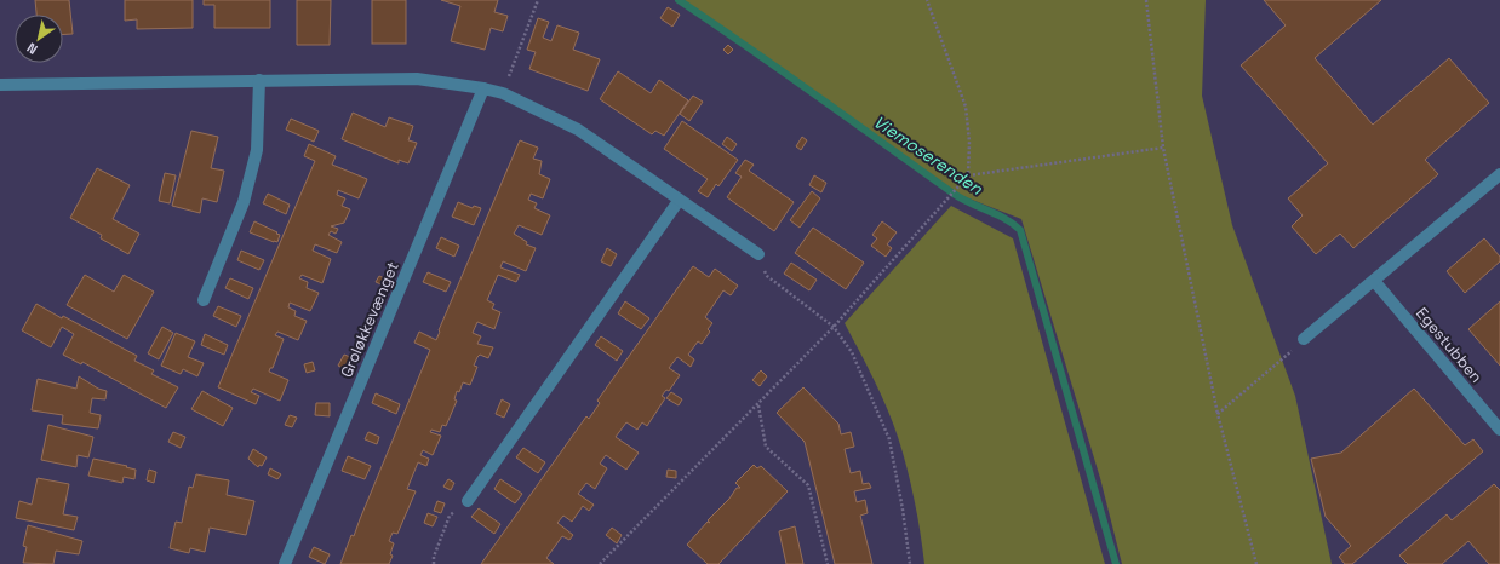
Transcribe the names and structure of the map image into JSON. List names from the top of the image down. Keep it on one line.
{"streets":{"street":["Groløkkevænget","Egestubben"]},"water":["Viemoserenden"],"north":"bottom left"}
